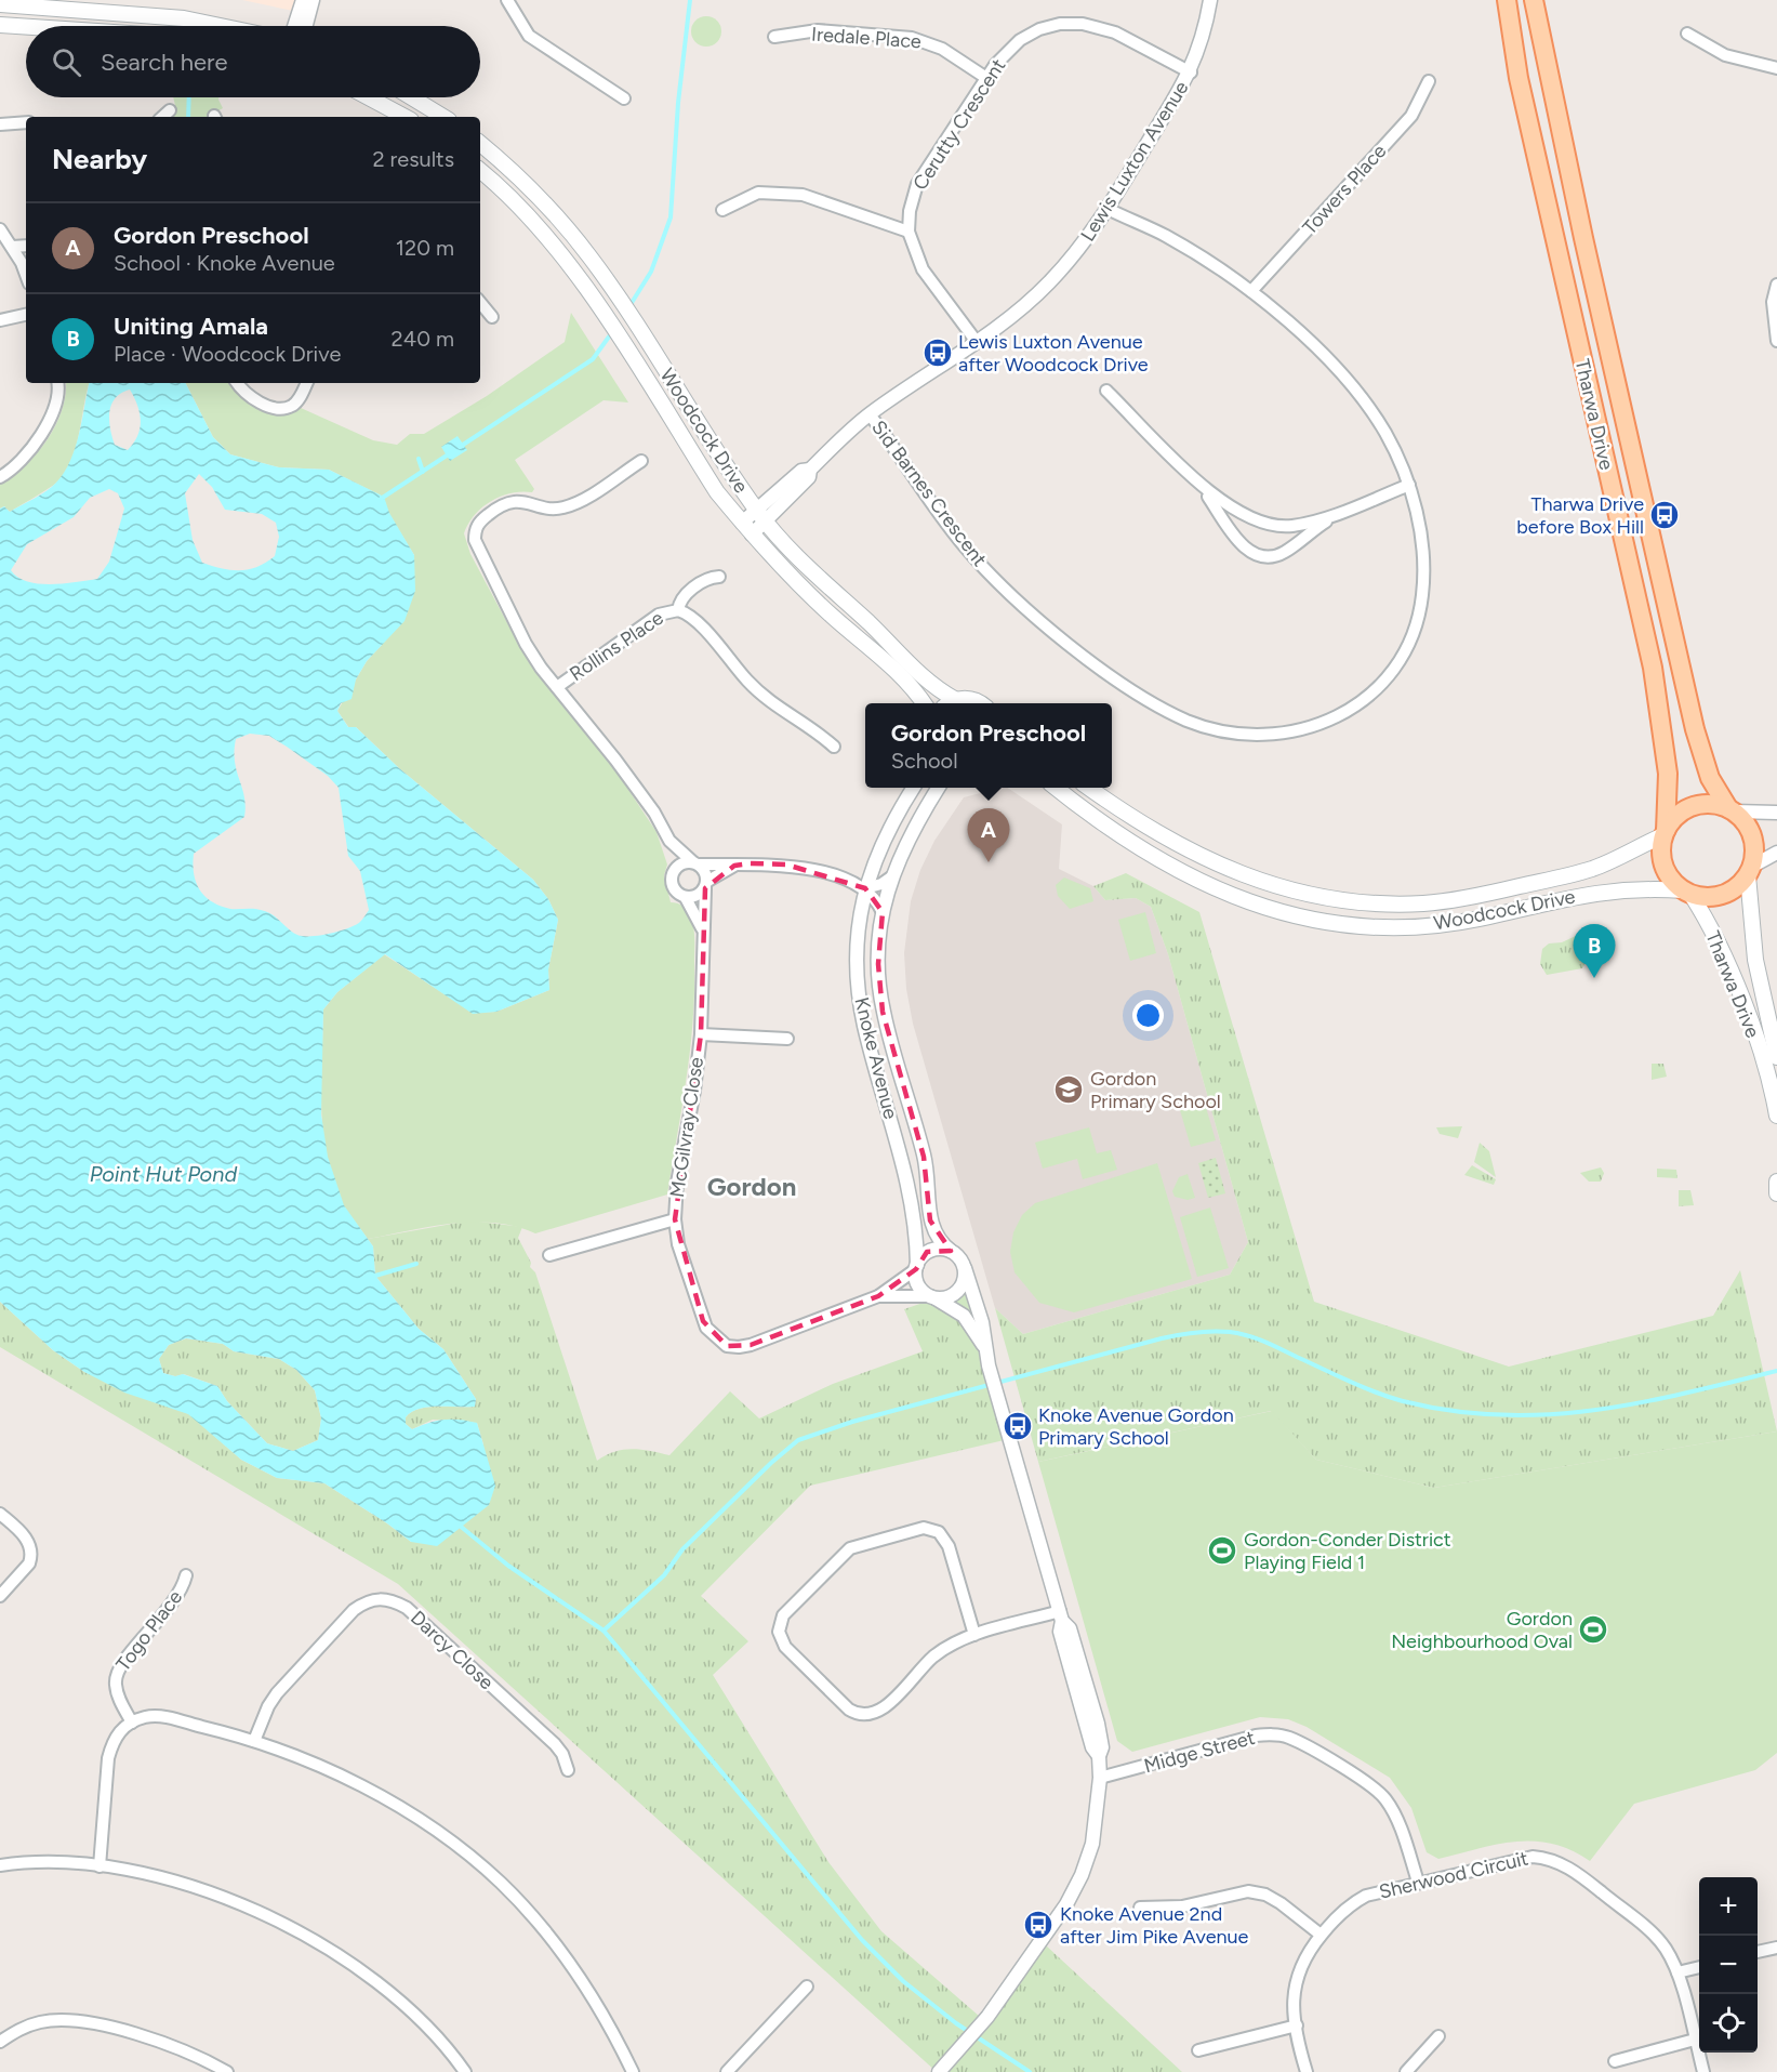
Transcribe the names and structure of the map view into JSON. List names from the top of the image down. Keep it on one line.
{"streets":{"main road":["Tharwa Drive","Woodcock Drive"],"street":["Iredale Place","Cerutty Crescent","Lewis Luxton Avenue","Towers Place","Sid Barnes Crescent","Rollins Place","Knoke Avenue","McGilvray Close","Togo Place","Darcy Close","Midge Street","Sherwood Circuit"]},"crossings":[["Iredale Place","Cerutty Crescent"],["Cerutty Crescent","Lewis Luxton Avenue"],["Lewis Luxton Avenue","Woodcock Drive"],["Lewis Luxton Avenue","Sid Barnes Crescent"],["Towers Place","Sid Barnes Crescent"],["Tharwa Drive","Woodcock Drive"],["Knoke Avenue","McGilvray Close"],["Midge Street","Sherwood Circuit"]],"districts":["Gordon"],"water":["Point Hut Pond"],"places":{"bus stop":["Lewis Luxton Avenue after Woodcock Drive","Tharwa Drive before Box Hill","Knoke Avenue Gordon Primary School","Knoke Avenue 2nd after Jim Pike Avenue"],"school or university":["Gordon Primary School"],"sports":["Gordon-Conder District Playing Field 1","Gordon Neighbourhood Oval"]},"page":{"search":"Search here","heading":["Nearby","2 results"],"list":[{"mark":"A","name":"Gordon Preschool","note":"School · Knoke Avenue","value":"120 m"},{"mark":"B","name":"Uniting Amala","note":"Place · Woodcock Drive","value":"240 m"}],"popup":["Gordon Preschool","School"],"pins":["A","B"],"map_buttons":["+","−"]}}
